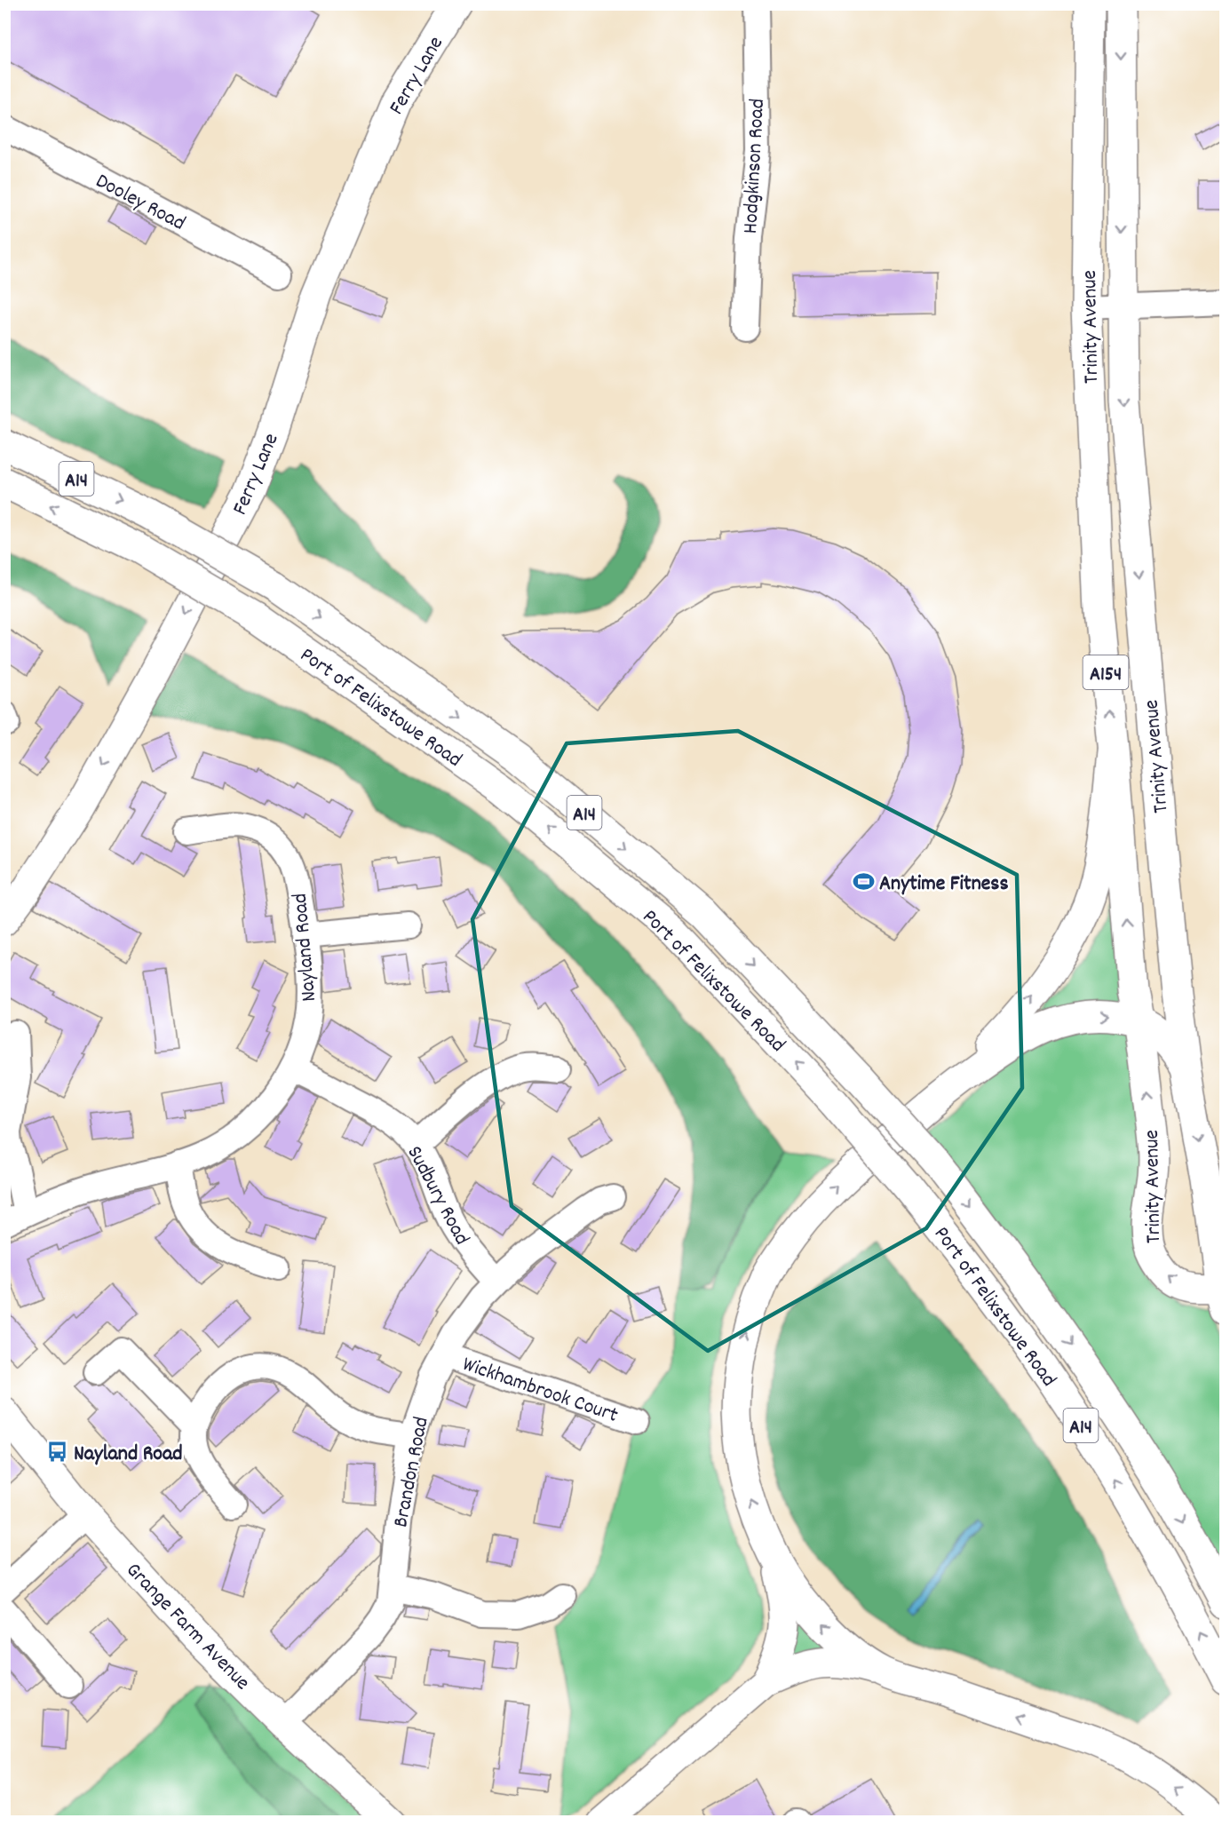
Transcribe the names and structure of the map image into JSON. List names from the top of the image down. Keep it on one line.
{"streets":{"main road":["Ferry Lane","Trinity Avenue","A14","A154","Port of Felixstowe Road","Grange Farm Avenue"],"street":["Hodgkinson Road","Dooley Road","Nayland Road","Sudbury Road","Wickhambrook Court","Brandon Road"]},"crossings":[["Nayland Road","Sudbury Road"],["Sudbury Road","Brandon Road"],["Wickhambrook Court","Brandon Road"],["Brandon Road","Grange Farm Avenue"]],"one_way":["Ferry Lane"],"places":{"sports":["Anytime Fitness"],"bus stop":["Nayland Road"]}}
